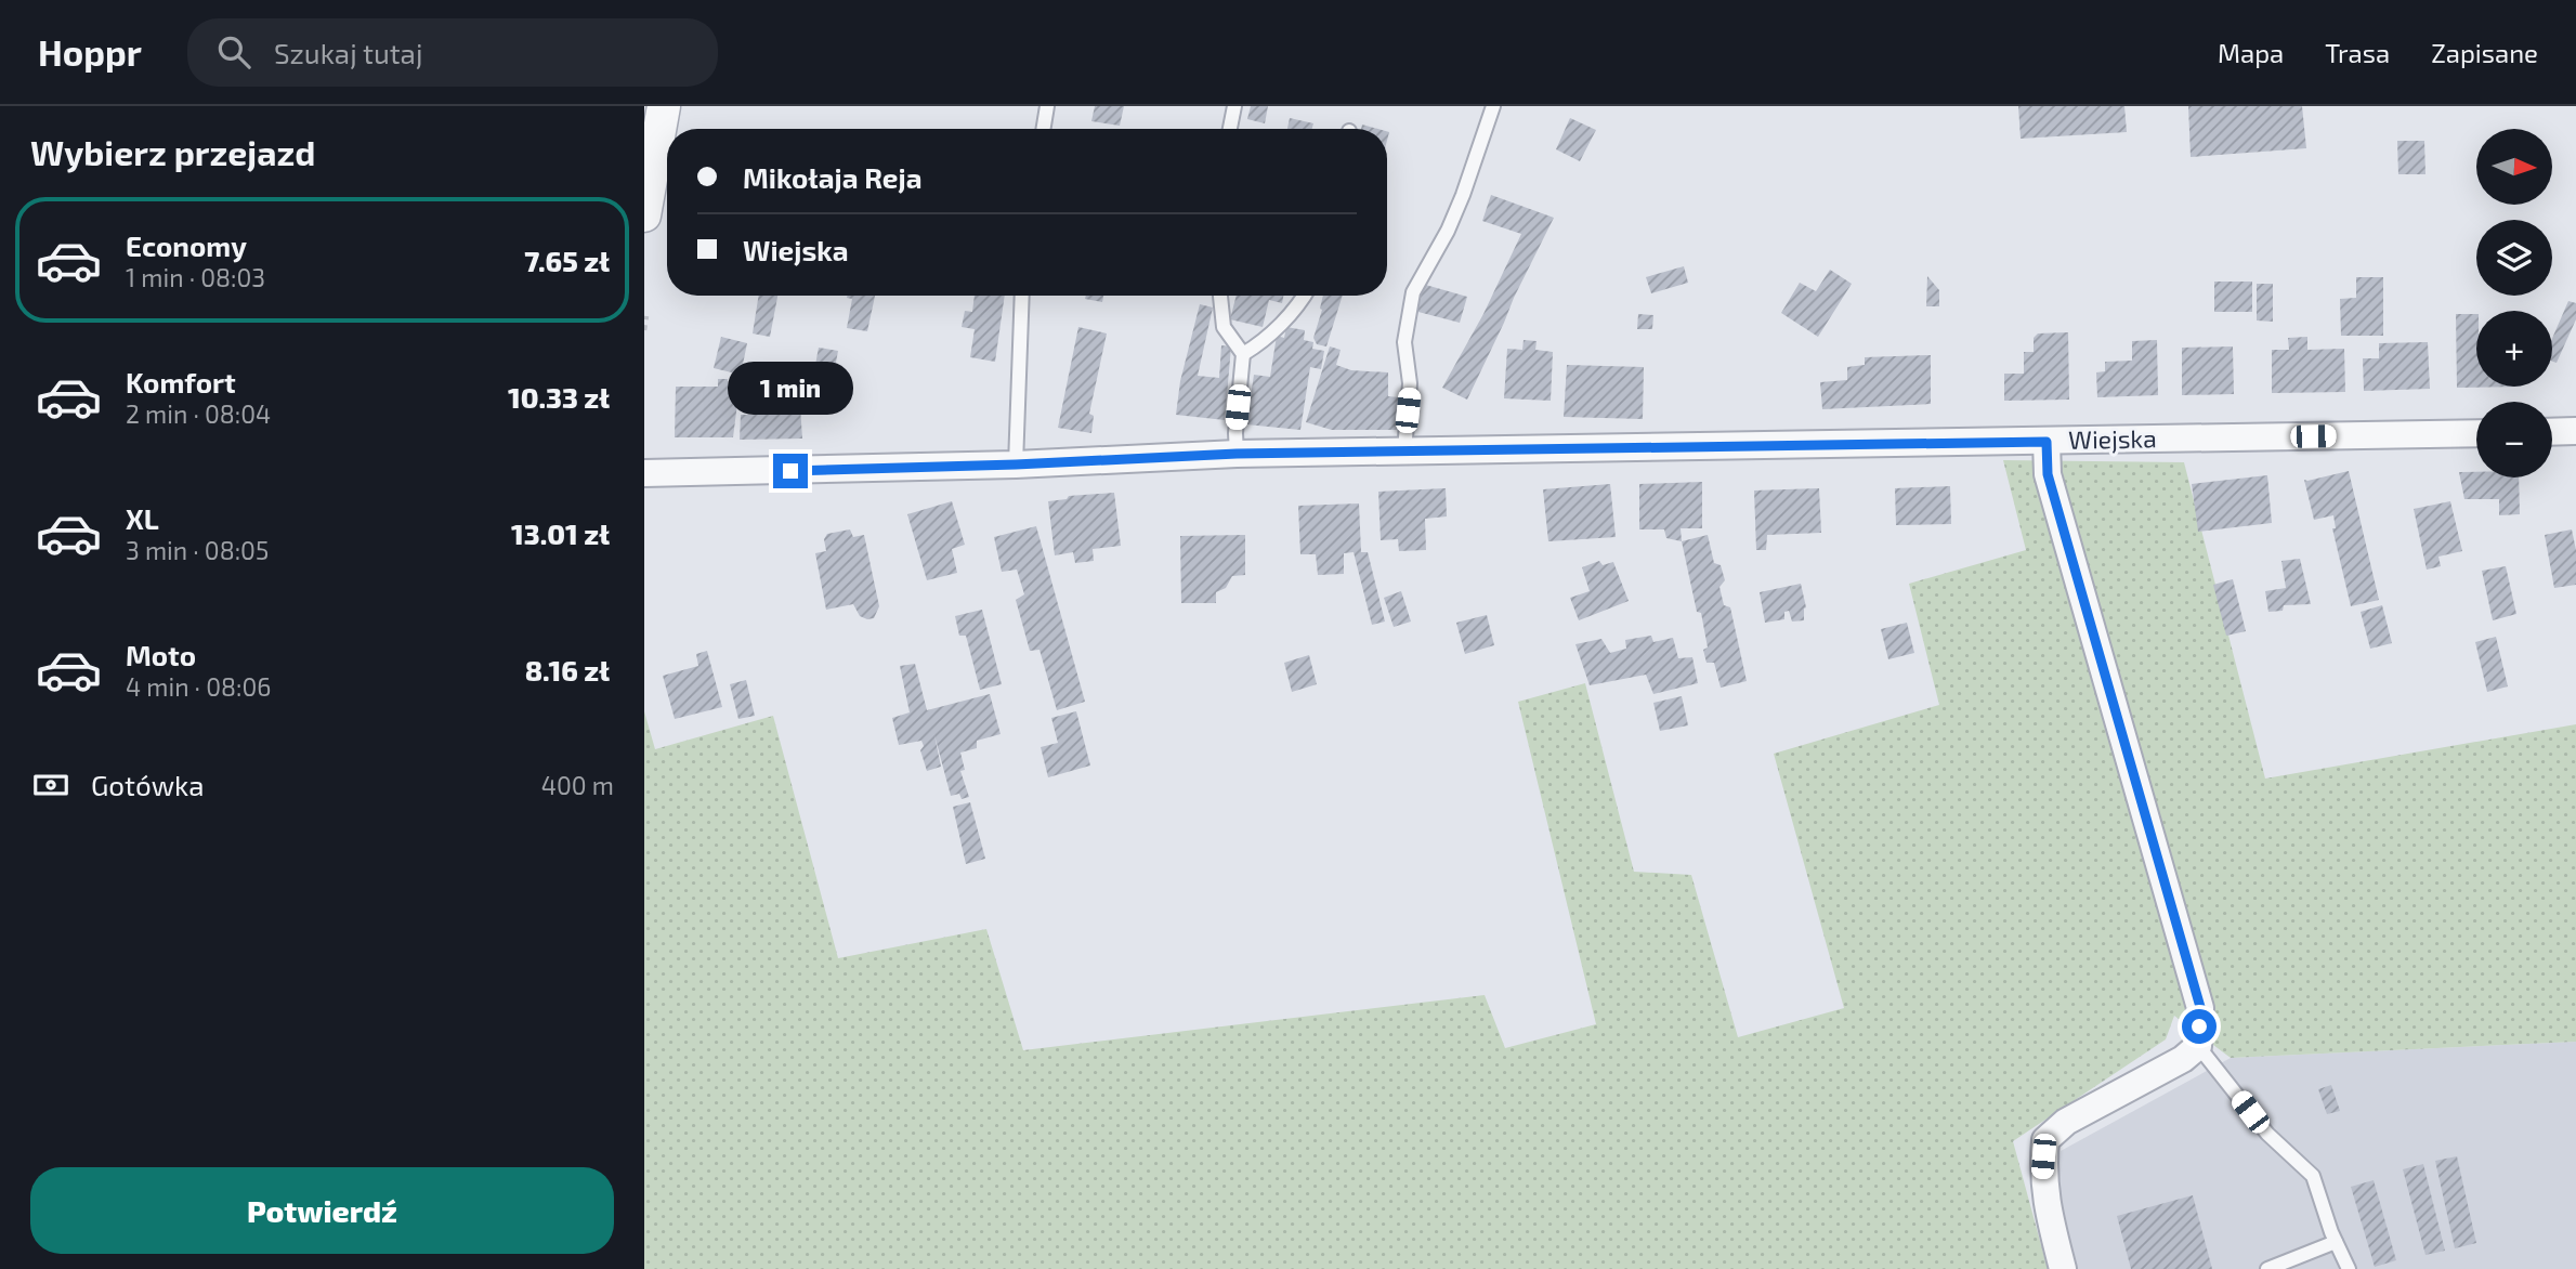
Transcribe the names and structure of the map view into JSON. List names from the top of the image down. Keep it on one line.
{"streets":{"street":["Wiejska"]},"north":"right","page":{"header":"Hoppr","search":"Szukaj tutaj","nav":["Mapa","Trasa","Zapisane"],"heading":"Wybierz przejazd","map_buttons":["+","−"],"banner":["Mikołaja Reja","Wiejska"],"list":[{"name":"Economy","note":"1 min · 08:03","value":"7.65 zł"},{"name":"Komfort","note":"2 min · 08:04","value":"10.33 zł"},{"name":"XL","note":"3 min · 08:05","value":"13.01 zł"},{"name":"Moto","note":"4 min · 08:06","value":"8.16 zł"}],"bubble":"1 min","pay":["Gotówka","400 m"],"buttons":"Potwierdź"}}
